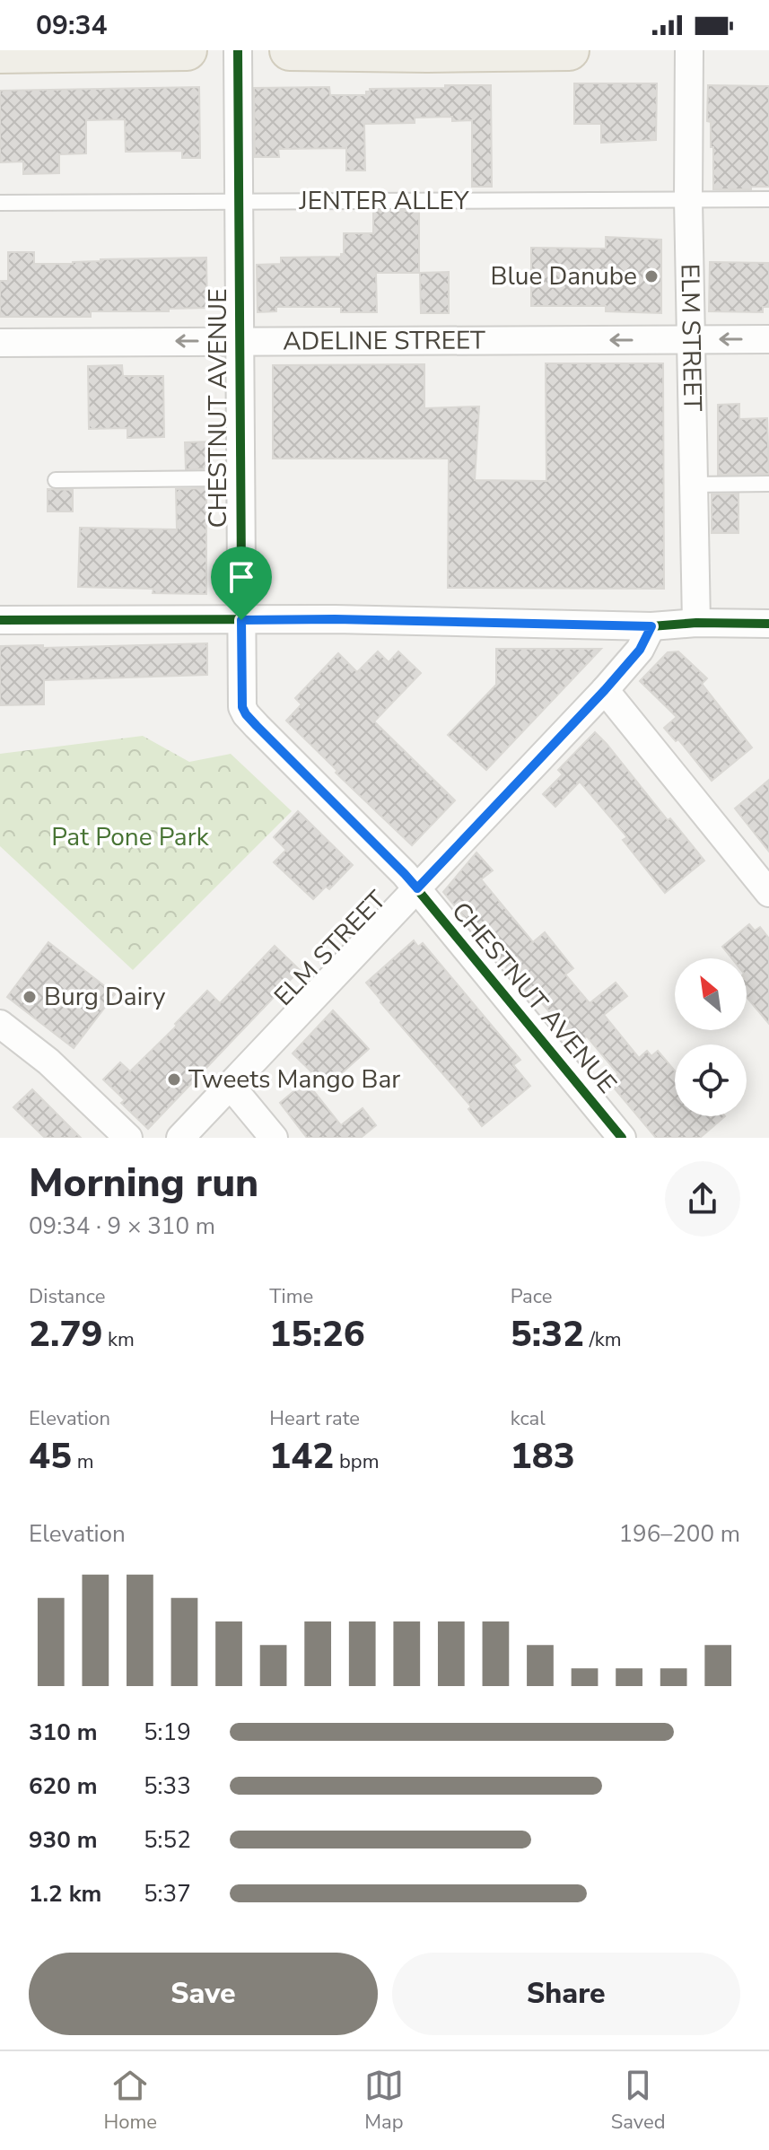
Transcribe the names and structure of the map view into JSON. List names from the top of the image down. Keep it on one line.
{"streets":{"street":["ELM STREET","ADELINE STREET","CHESTNUT AVENUE"],"lane":["JENTER ALLEY"]},"crossings":[["JENTER ALLEY","ELM STREET"],["JENTER ALLEY","CHESTNUT AVENUE"],["ELM STREET","ADELINE STREET"],["ELM STREET","CHESTNUT AVENUE"],["ADELINE STREET","CHESTNUT AVENUE"]],"one_way":["ADELINE STREET"],"parks":["Pat Pone Park"],"places":["Blue Danube","Burg Dairy","Tweets Mango Bar"],"north":"top left","page":{"status":"09:34","heading":["Morning run","09:34 · 9 × 310 m"],"stats":[["Distance","2.79 km"],["Time","15:26"],["Pace","5:32 /km"],["Elevation","45 m"],["Heart rate","142 bpm"],["kcal","183"]],"chart":["Elevation","196–200 m"],"list":[{"name":"310 m","note":"5:19"},{"name":"620 m","note":"5:33"},{"name":"930 m","note":"5:52"},{"name":"1.2 km","note":"5:37"}],"buttons":["Save","Share"],"tabs":["Home","Map","Saved"]}}
